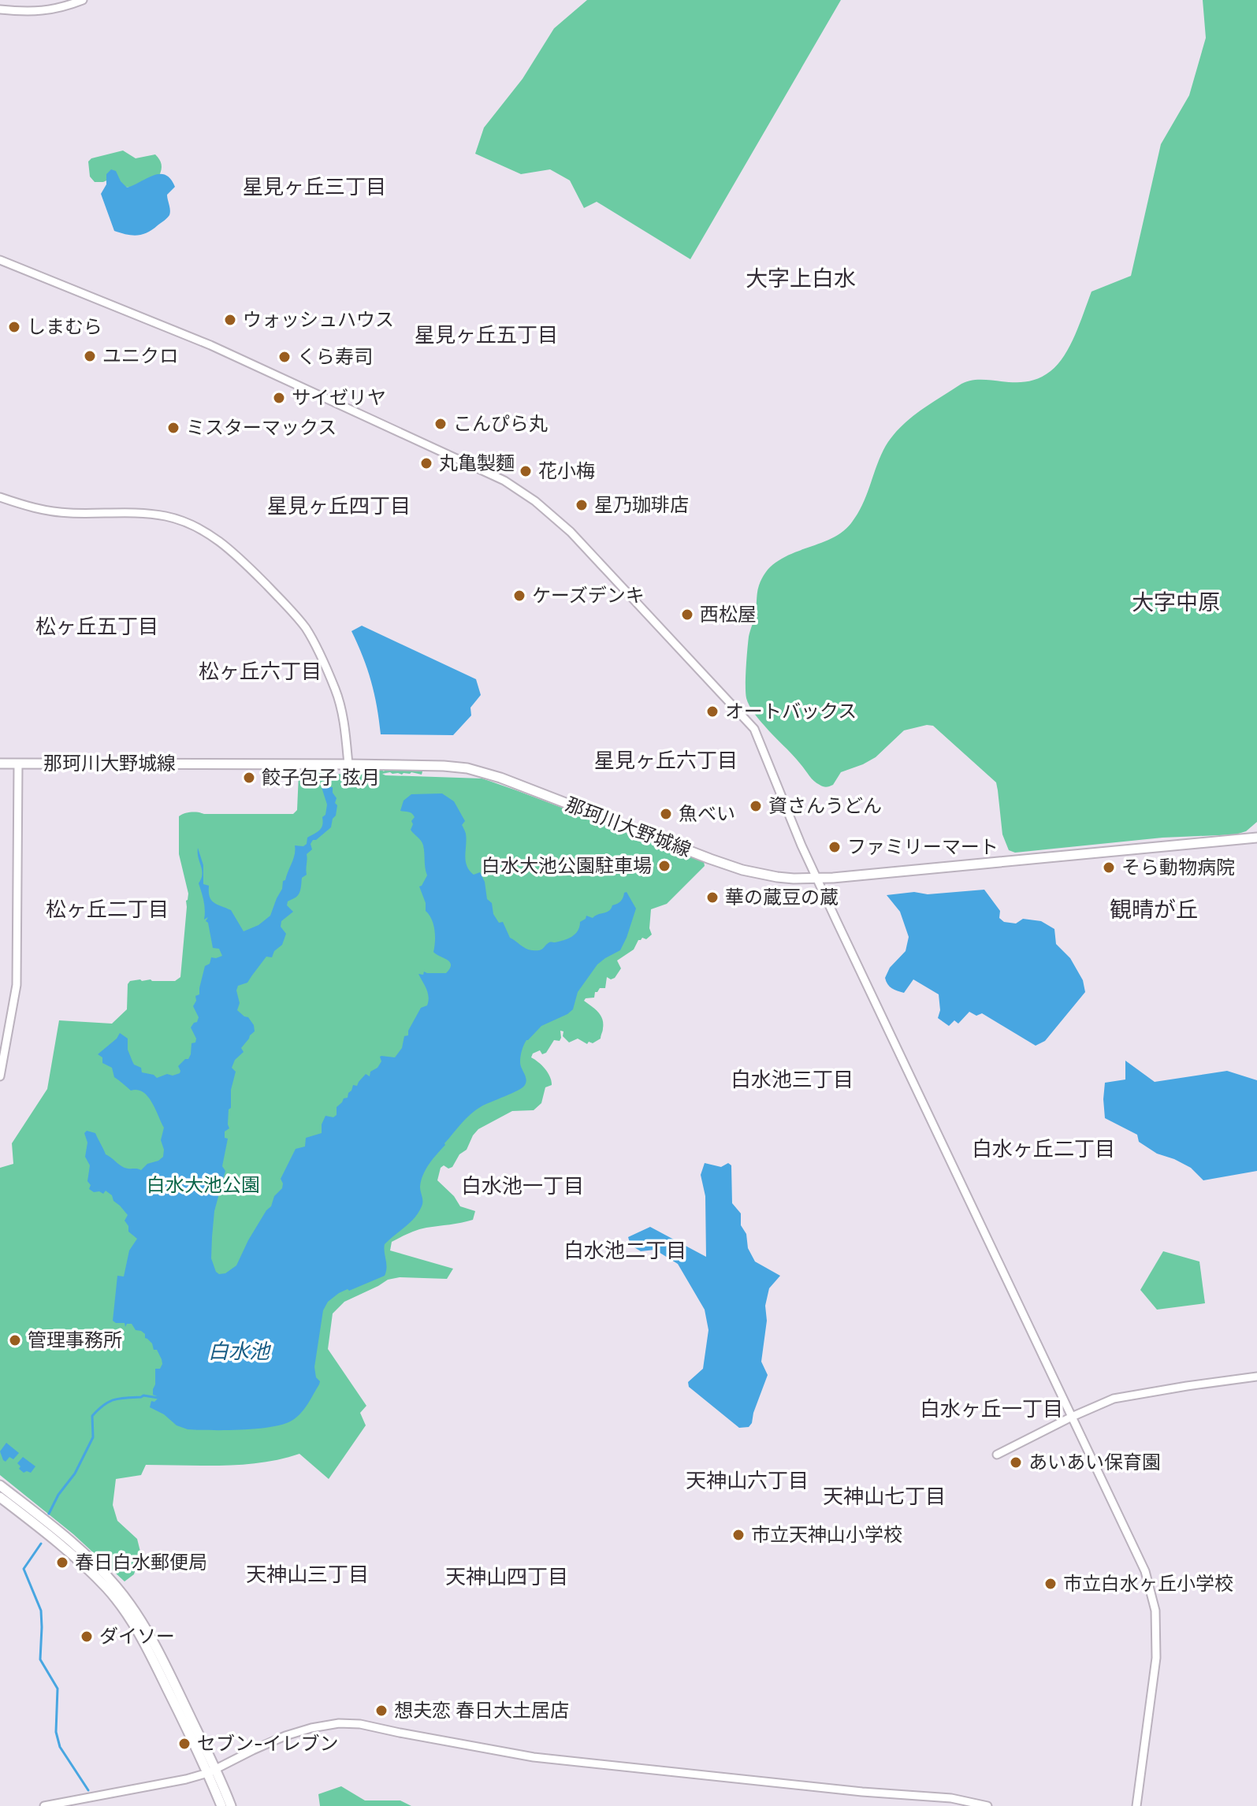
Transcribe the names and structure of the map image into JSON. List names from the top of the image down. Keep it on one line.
{"streets":{"main road":["那珂川大野城線"]},"districts":["星見ヶ丘三丁目","大字上白水","星見ヶ丘五丁目","星見ヶ丘四丁目","大字中原","松ヶ丘五丁目","松ヶ丘六丁目","星見ヶ丘六丁目","松ヶ丘二丁目","観晴が丘","白水池三丁目","白水ヶ丘二丁目","白水池一丁目","白水池二丁目","白水ヶ丘一丁目","天神山六丁目","天神山七丁目","天神山三丁目","天神山四丁目"],"water":["白水池"],"parks":["白水大池公園"],"places":["ウォッシュハウス","しまむら","ユニクロ","くら寿司","サイゼリヤ","こんぴら丸","ミスターマックス","丸亀製麵","花小梅","星乃珈琲店","ケーズデンキ","西松屋","オートバックス","餃子包子 弦月","資さんうどん","魚べい","ファミリーマート","白水大池公園駐車場","そら動物病院","華の蔵豆の蔵","管理事務所","あいあい保育園","市立天神山小学校","春日白水郵便局","市立白水ヶ丘小学校","ダイソー","想夫恋 春日大土居店","セブン-イレブン"]}
